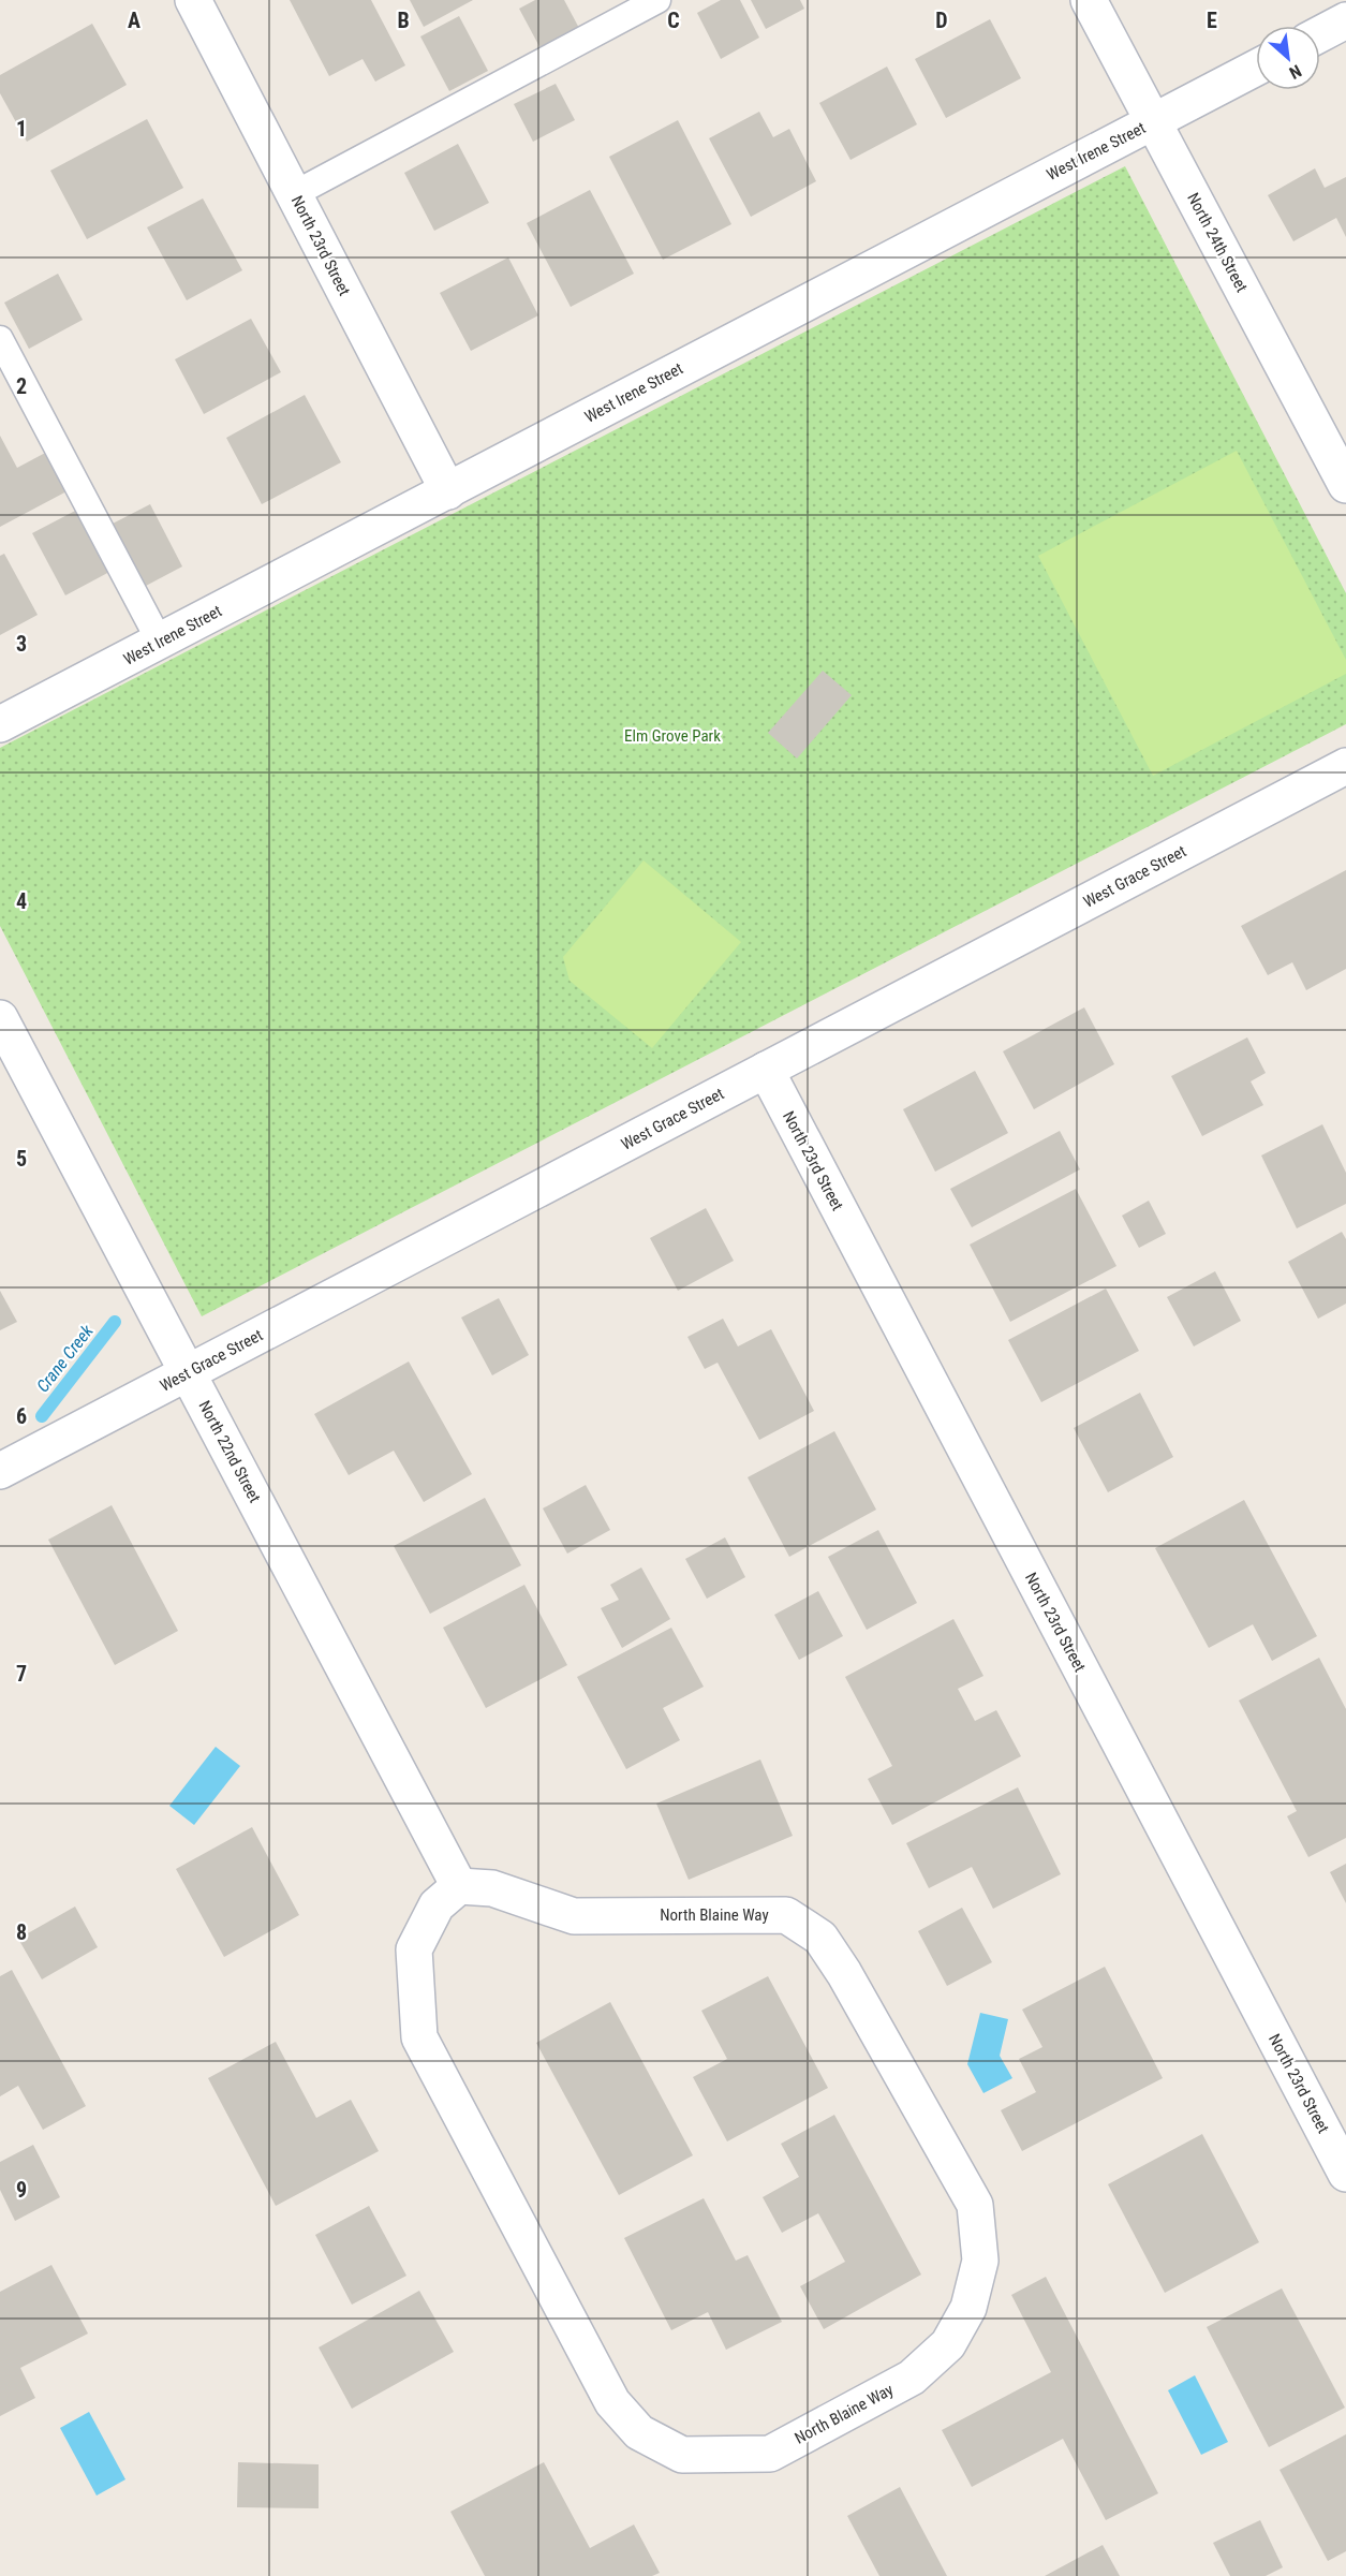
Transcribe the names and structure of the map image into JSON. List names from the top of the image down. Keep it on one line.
{"streets":{"street":["West Irene Street","North 24th Street","North 23rd Street","West Grace Street","North 22nd Street","North Blaine Way"]},"crossings":[["West Irene Street","North 24th Street"],["West Irene Street","North 23rd Street"],["North 23rd Street","West Grace Street"],["West Grace Street","North 22nd Street"],["North 22nd Street","North Blaine Way"]],"water":["Crane Creek"],"parks":["Elm Grove Park"],"north":"bottom right","grid":{"columns":["A","B","C","D","E"],"rows":["1","2","3","4","5","6","7","8","9"]}}
